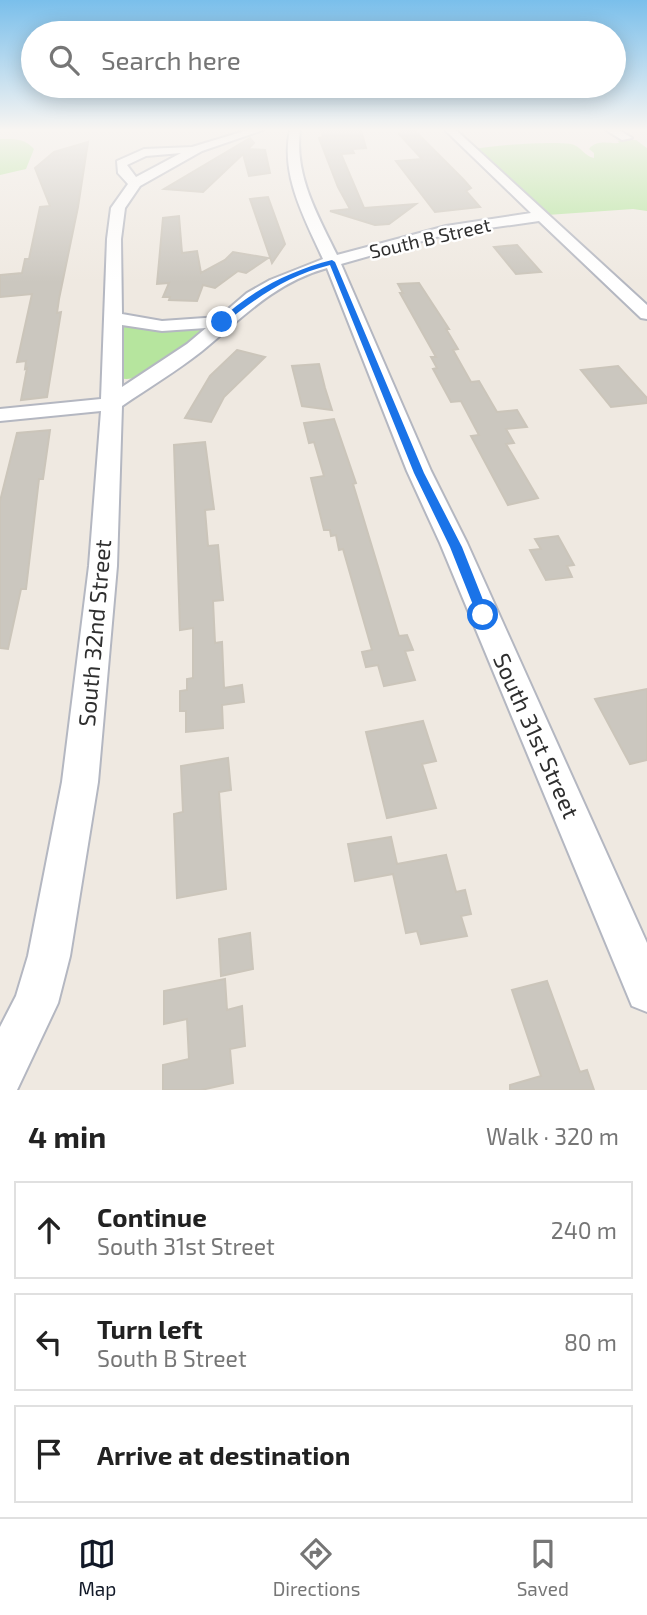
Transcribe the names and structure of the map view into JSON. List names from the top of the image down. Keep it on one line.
{"streets":{"street":["South B Street","South 32nd Street","South 31st Street"]},"crossings":[["South B Street","South 32nd Street"],["South B Street","South 31st Street"]],"page":{"search":"Search here","heading":["4 min","Walk · 320 m"],"list":[["Continue","South 31st Street","240 m"],["Turn left","South B Street","80 m"],"Arrive at destination"],"nav":["Map","Directions","Saved"]}}
